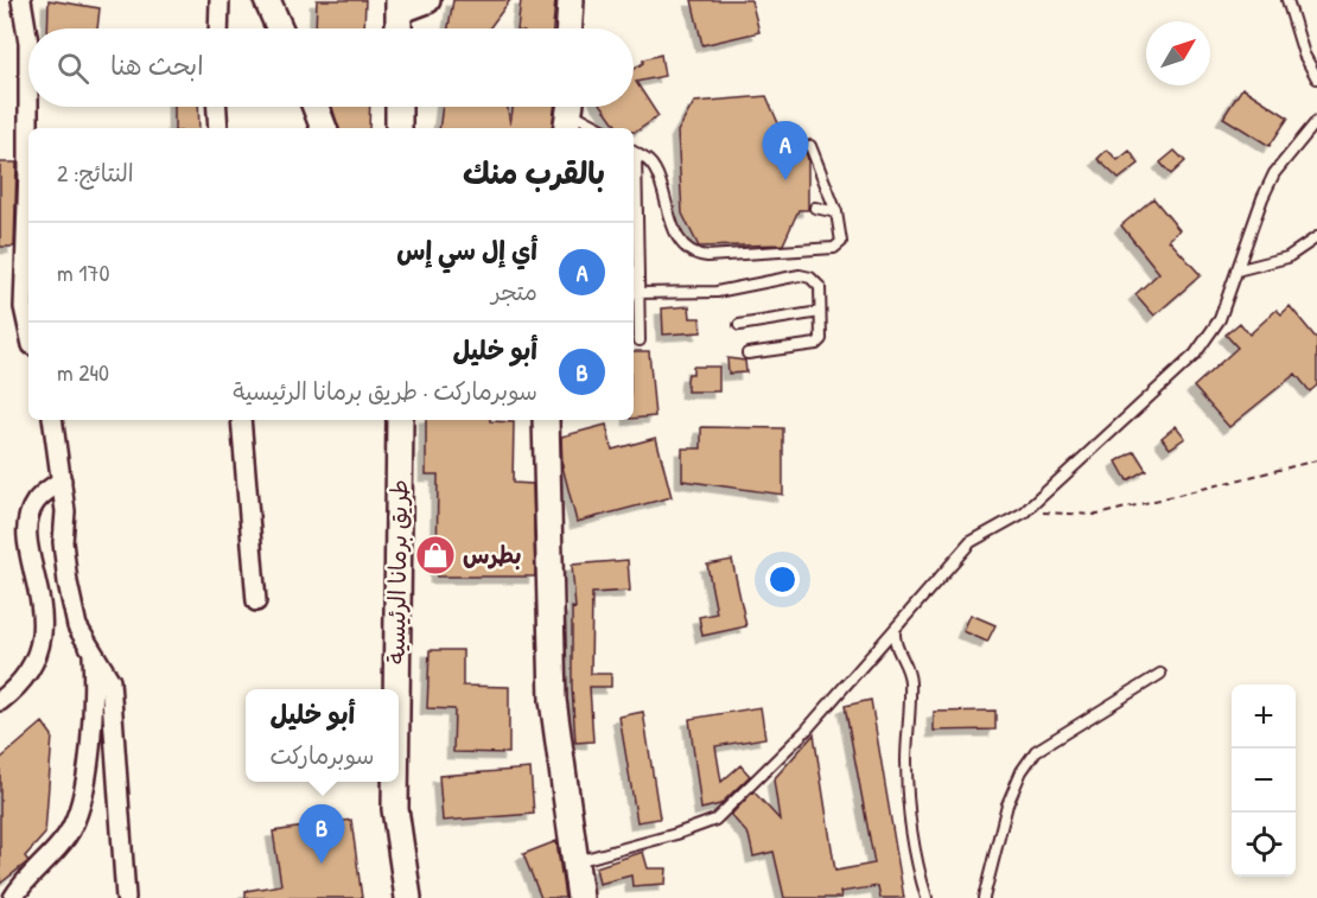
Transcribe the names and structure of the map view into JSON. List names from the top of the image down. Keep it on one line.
{"streets":{"street":["طريق برمانا الرئيسية"]},"places":{"shop":["بطرس"]},"north":"top right","page":{"search":"ابحث هنا","pins":["A","B"],"heading":["بالقرب منك","النتائج: 2"],"list":[{"mark":"A","name":"أي إل سي إس","note":"متجر","value":"170 m"},{"mark":"B","name":"أبو خليل","note":"سوبرماركت · طريق برمانا الرئيسية","value":"240 m"}],"map_buttons":["+","−"],"popup":["أبو خليل","سوبرماركت"]}}
